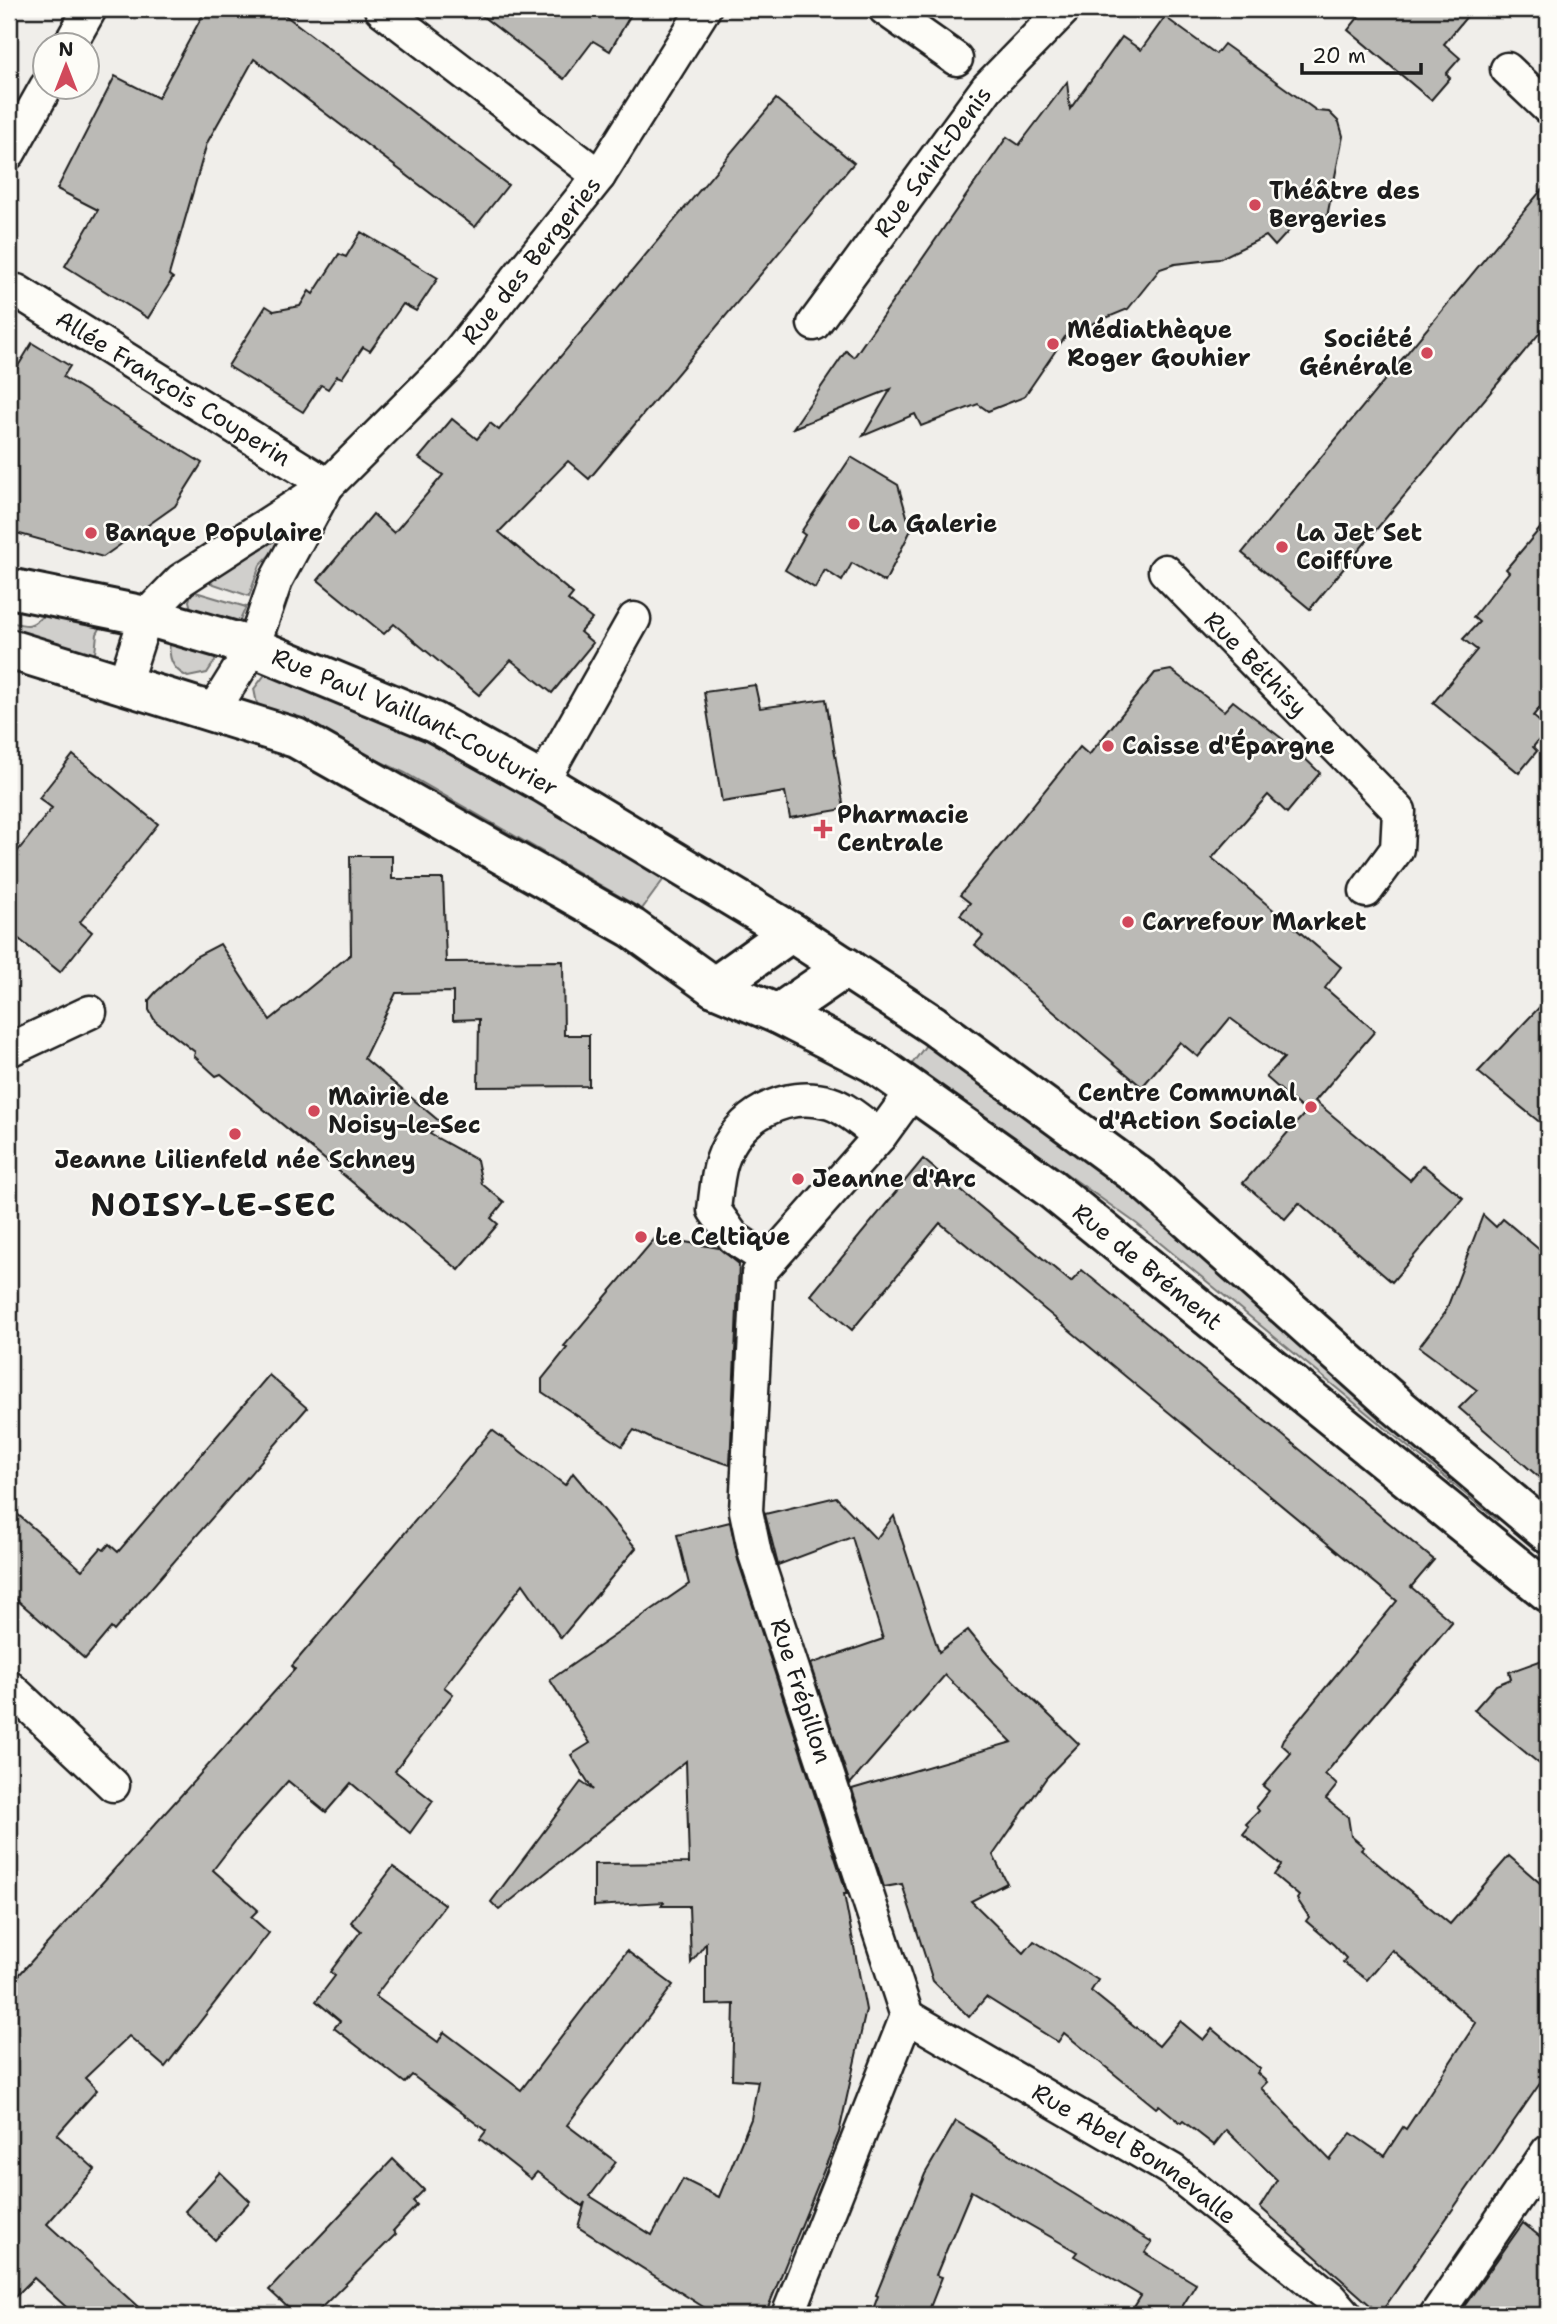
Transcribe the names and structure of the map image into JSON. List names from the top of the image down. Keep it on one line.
{"streets":{"main road":["Rue Paul Vaillant-Couturier","Rue de Brément"],"street":["Rue Saint-Denis","Rue des Bergeries","Allée François Couperin","Rue Béthisy","Rue Frépillon","Rue Abel Bonnevalle"]},"crossings":[["Rue des Bergeries","Allée François Couperin"],["Rue des Bergeries","Rue Paul Vaillant-Couturier"],["Rue de Brément","Rue Frépillon"],["Rue Frépillon","Rue Abel Bonnevalle"]],"districts":["NOISY-LE-SEC"],"places":{"other":["Théâtre des Bergeries","Médiathèque Roger Gouhier","Société Générale","La Galerie","Banque Populaire","La Jet Set Coiffure","Caisse d'Épargne","Carrefour Market","Centre Communal d'Action Sociale","Mairie de Noisy-le-Sec","Jeanne Lilienfeld née Schney","Jeanne d'Arc","Le Celtique"],"health":["Pharmacie Centrale"]},"scale_bar":"20 m","north":"top"}
